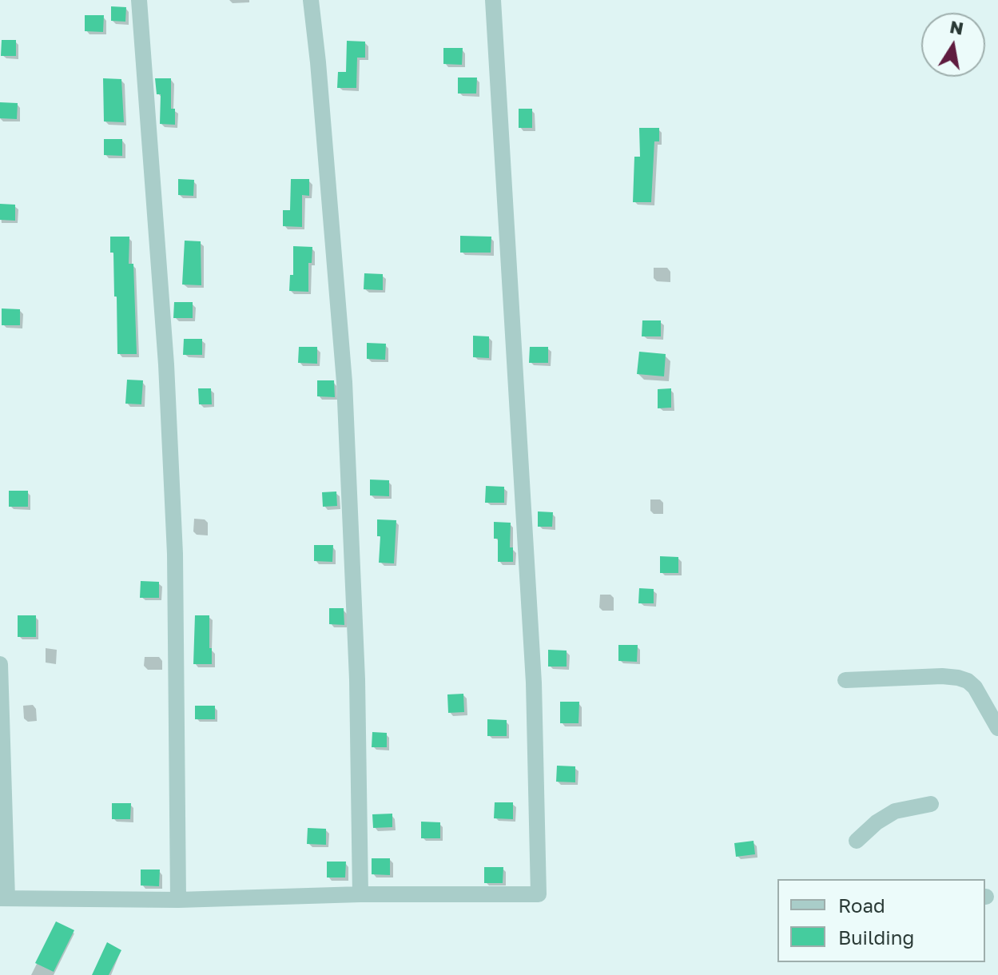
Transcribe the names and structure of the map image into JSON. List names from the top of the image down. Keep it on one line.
{"legend":["Road","Building"],"north":"top"}
